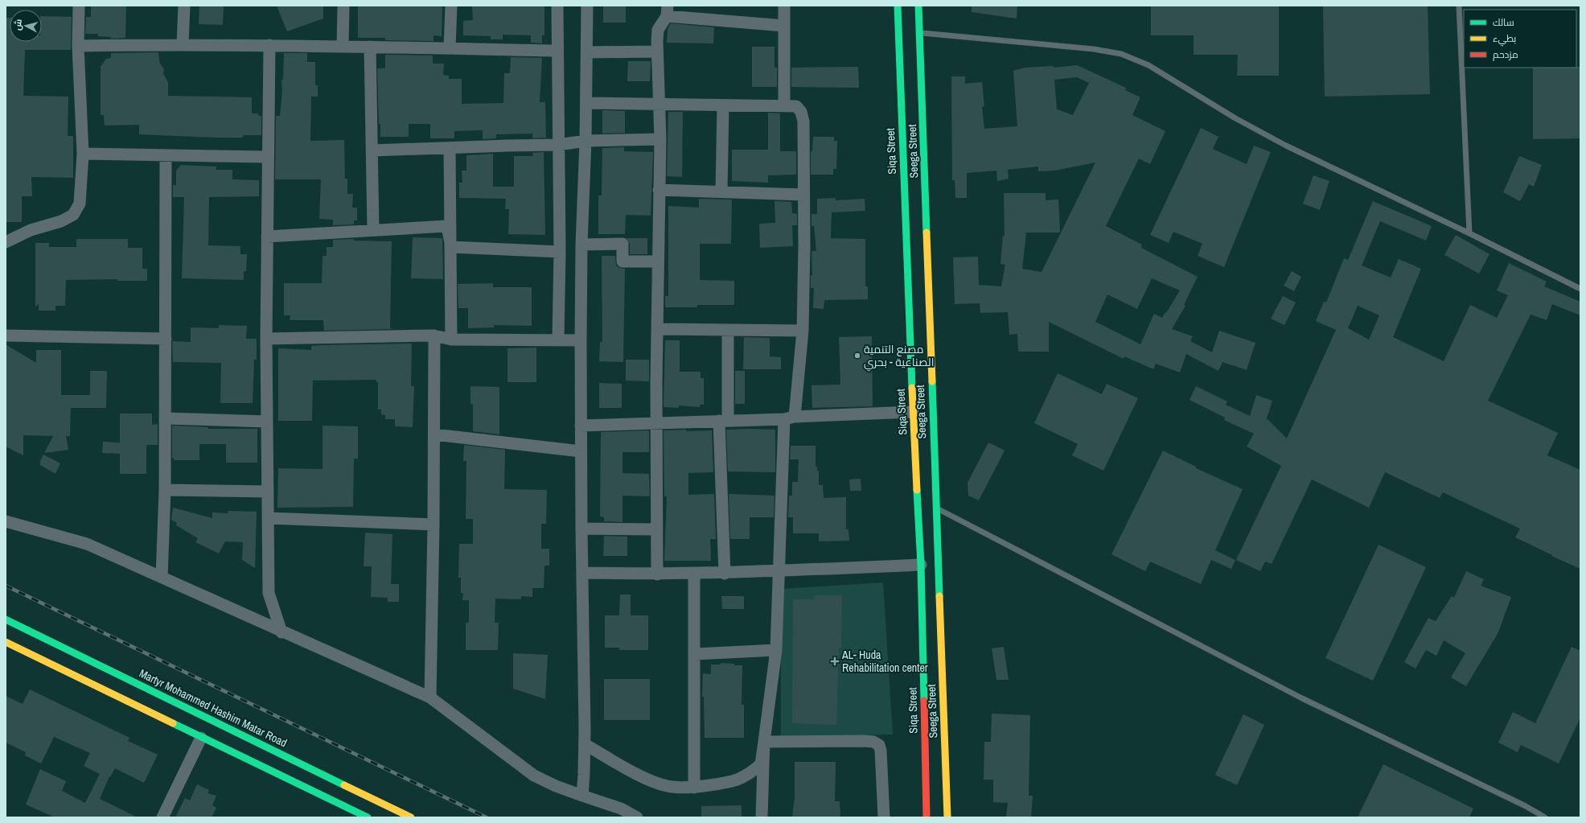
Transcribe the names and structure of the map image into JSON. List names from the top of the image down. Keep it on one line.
{"streets":{"main road":["Siqa Street","Seega Street","Martyr Mohammed Hashim Matar Road"]},"places":{"other":["مصنع التنمية الصناعية - بحري"],"health":["AL- Huda Rehabilitation center"]},"legend":["سالك","بطيء","مزدحم"],"north":"left"}
